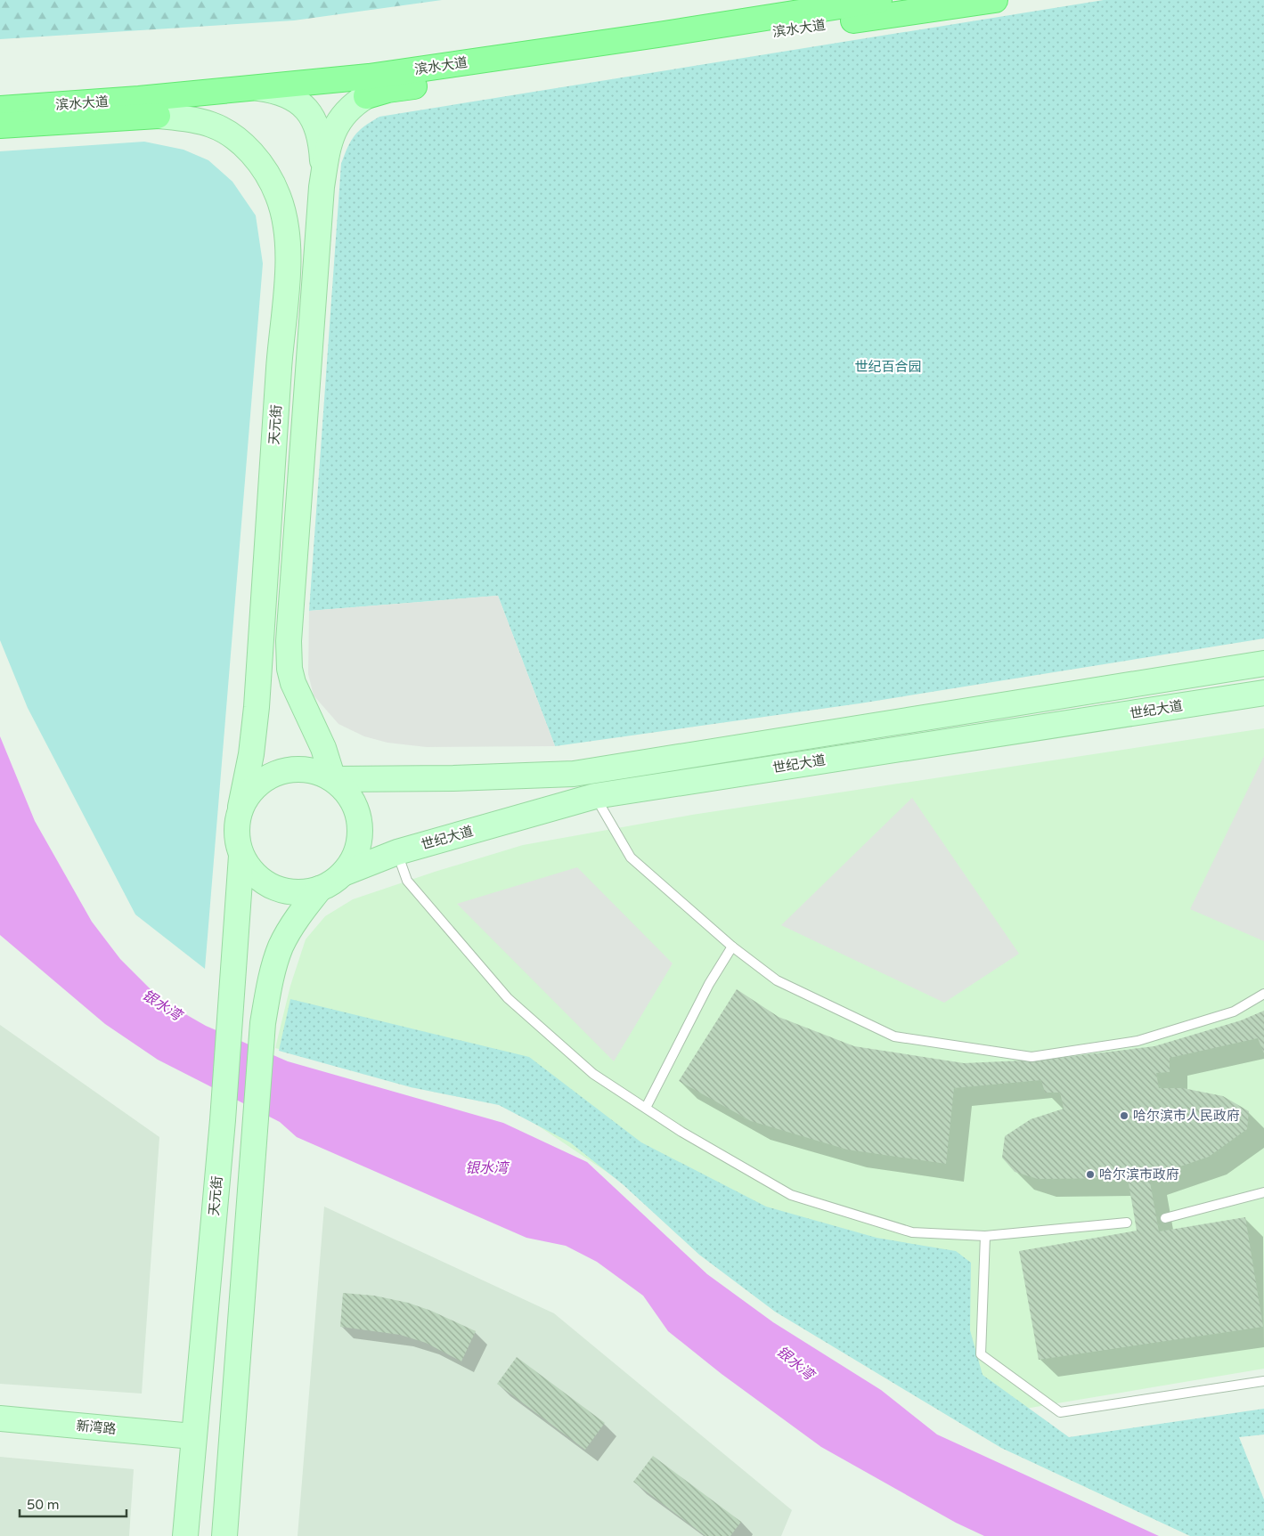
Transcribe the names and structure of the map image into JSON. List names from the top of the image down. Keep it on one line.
{"streets":{"main road":["滨水大道","天元街","世纪大道","新湾路"]},"crossings":[["滨水大道","天元街"],["天元街","世纪大道"],["天元街","新湾路"]],"water":["银水湾"],"parks":["世纪百合园"],"places":["哈尔滨市人民政府","哈尔滨市政府"],"scale_bar":"50 m"}
